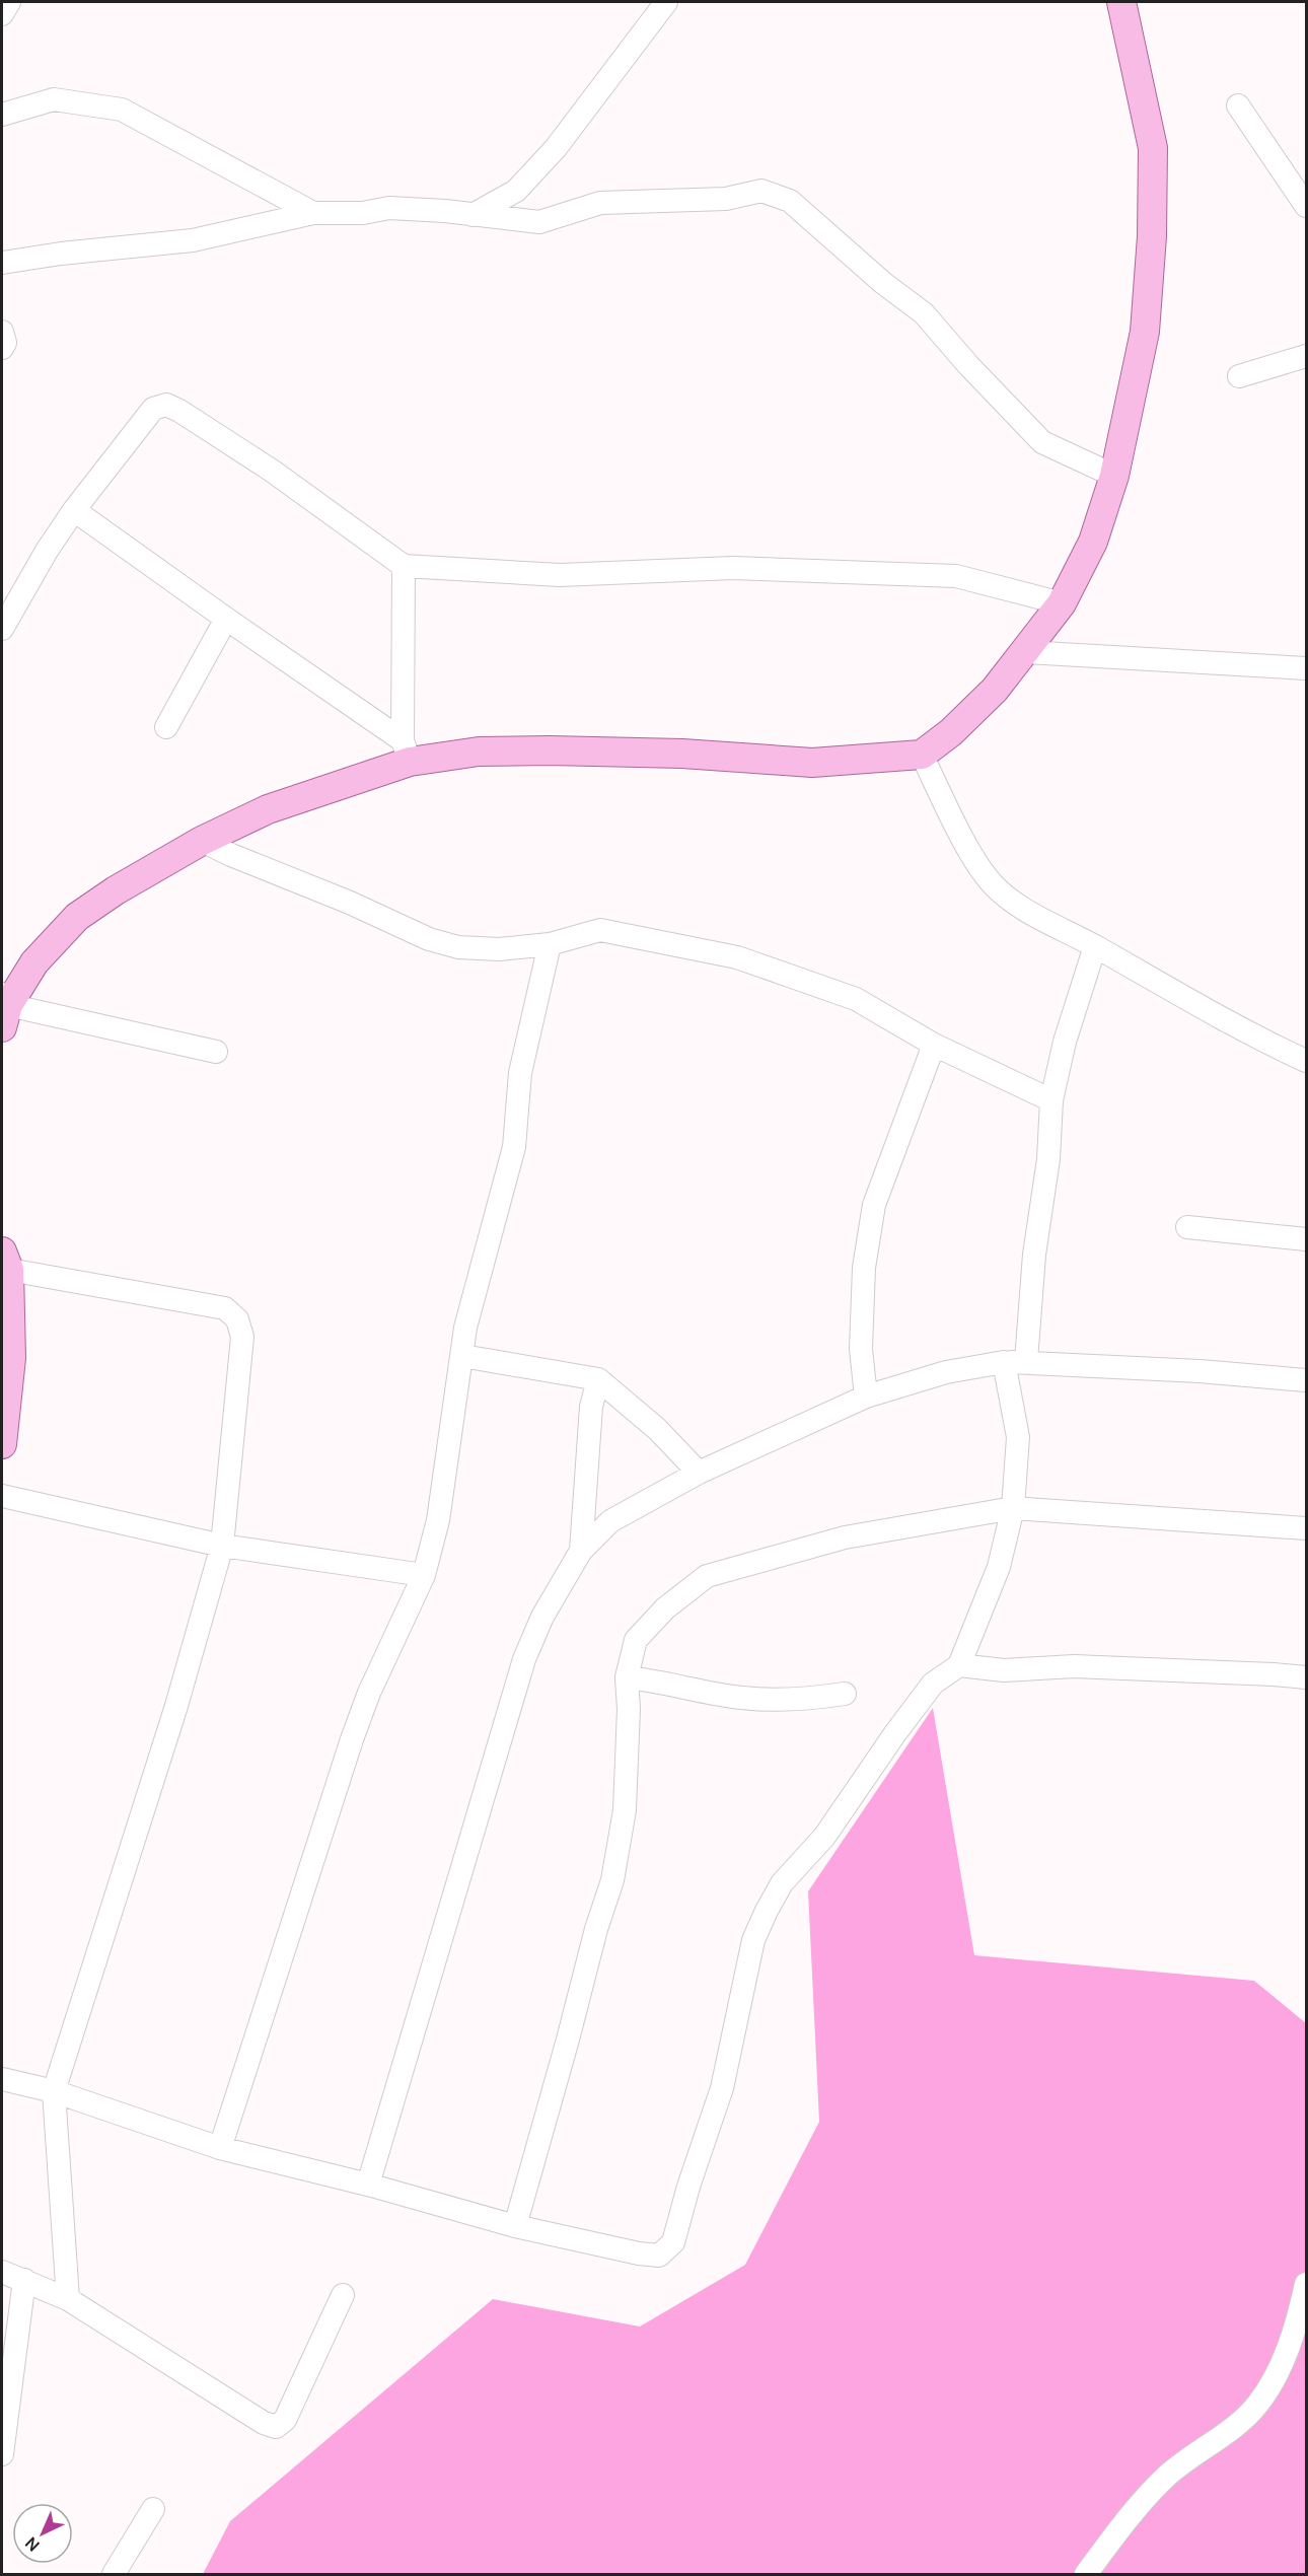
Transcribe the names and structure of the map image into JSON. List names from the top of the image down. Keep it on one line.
{"north":"bottom left"}
